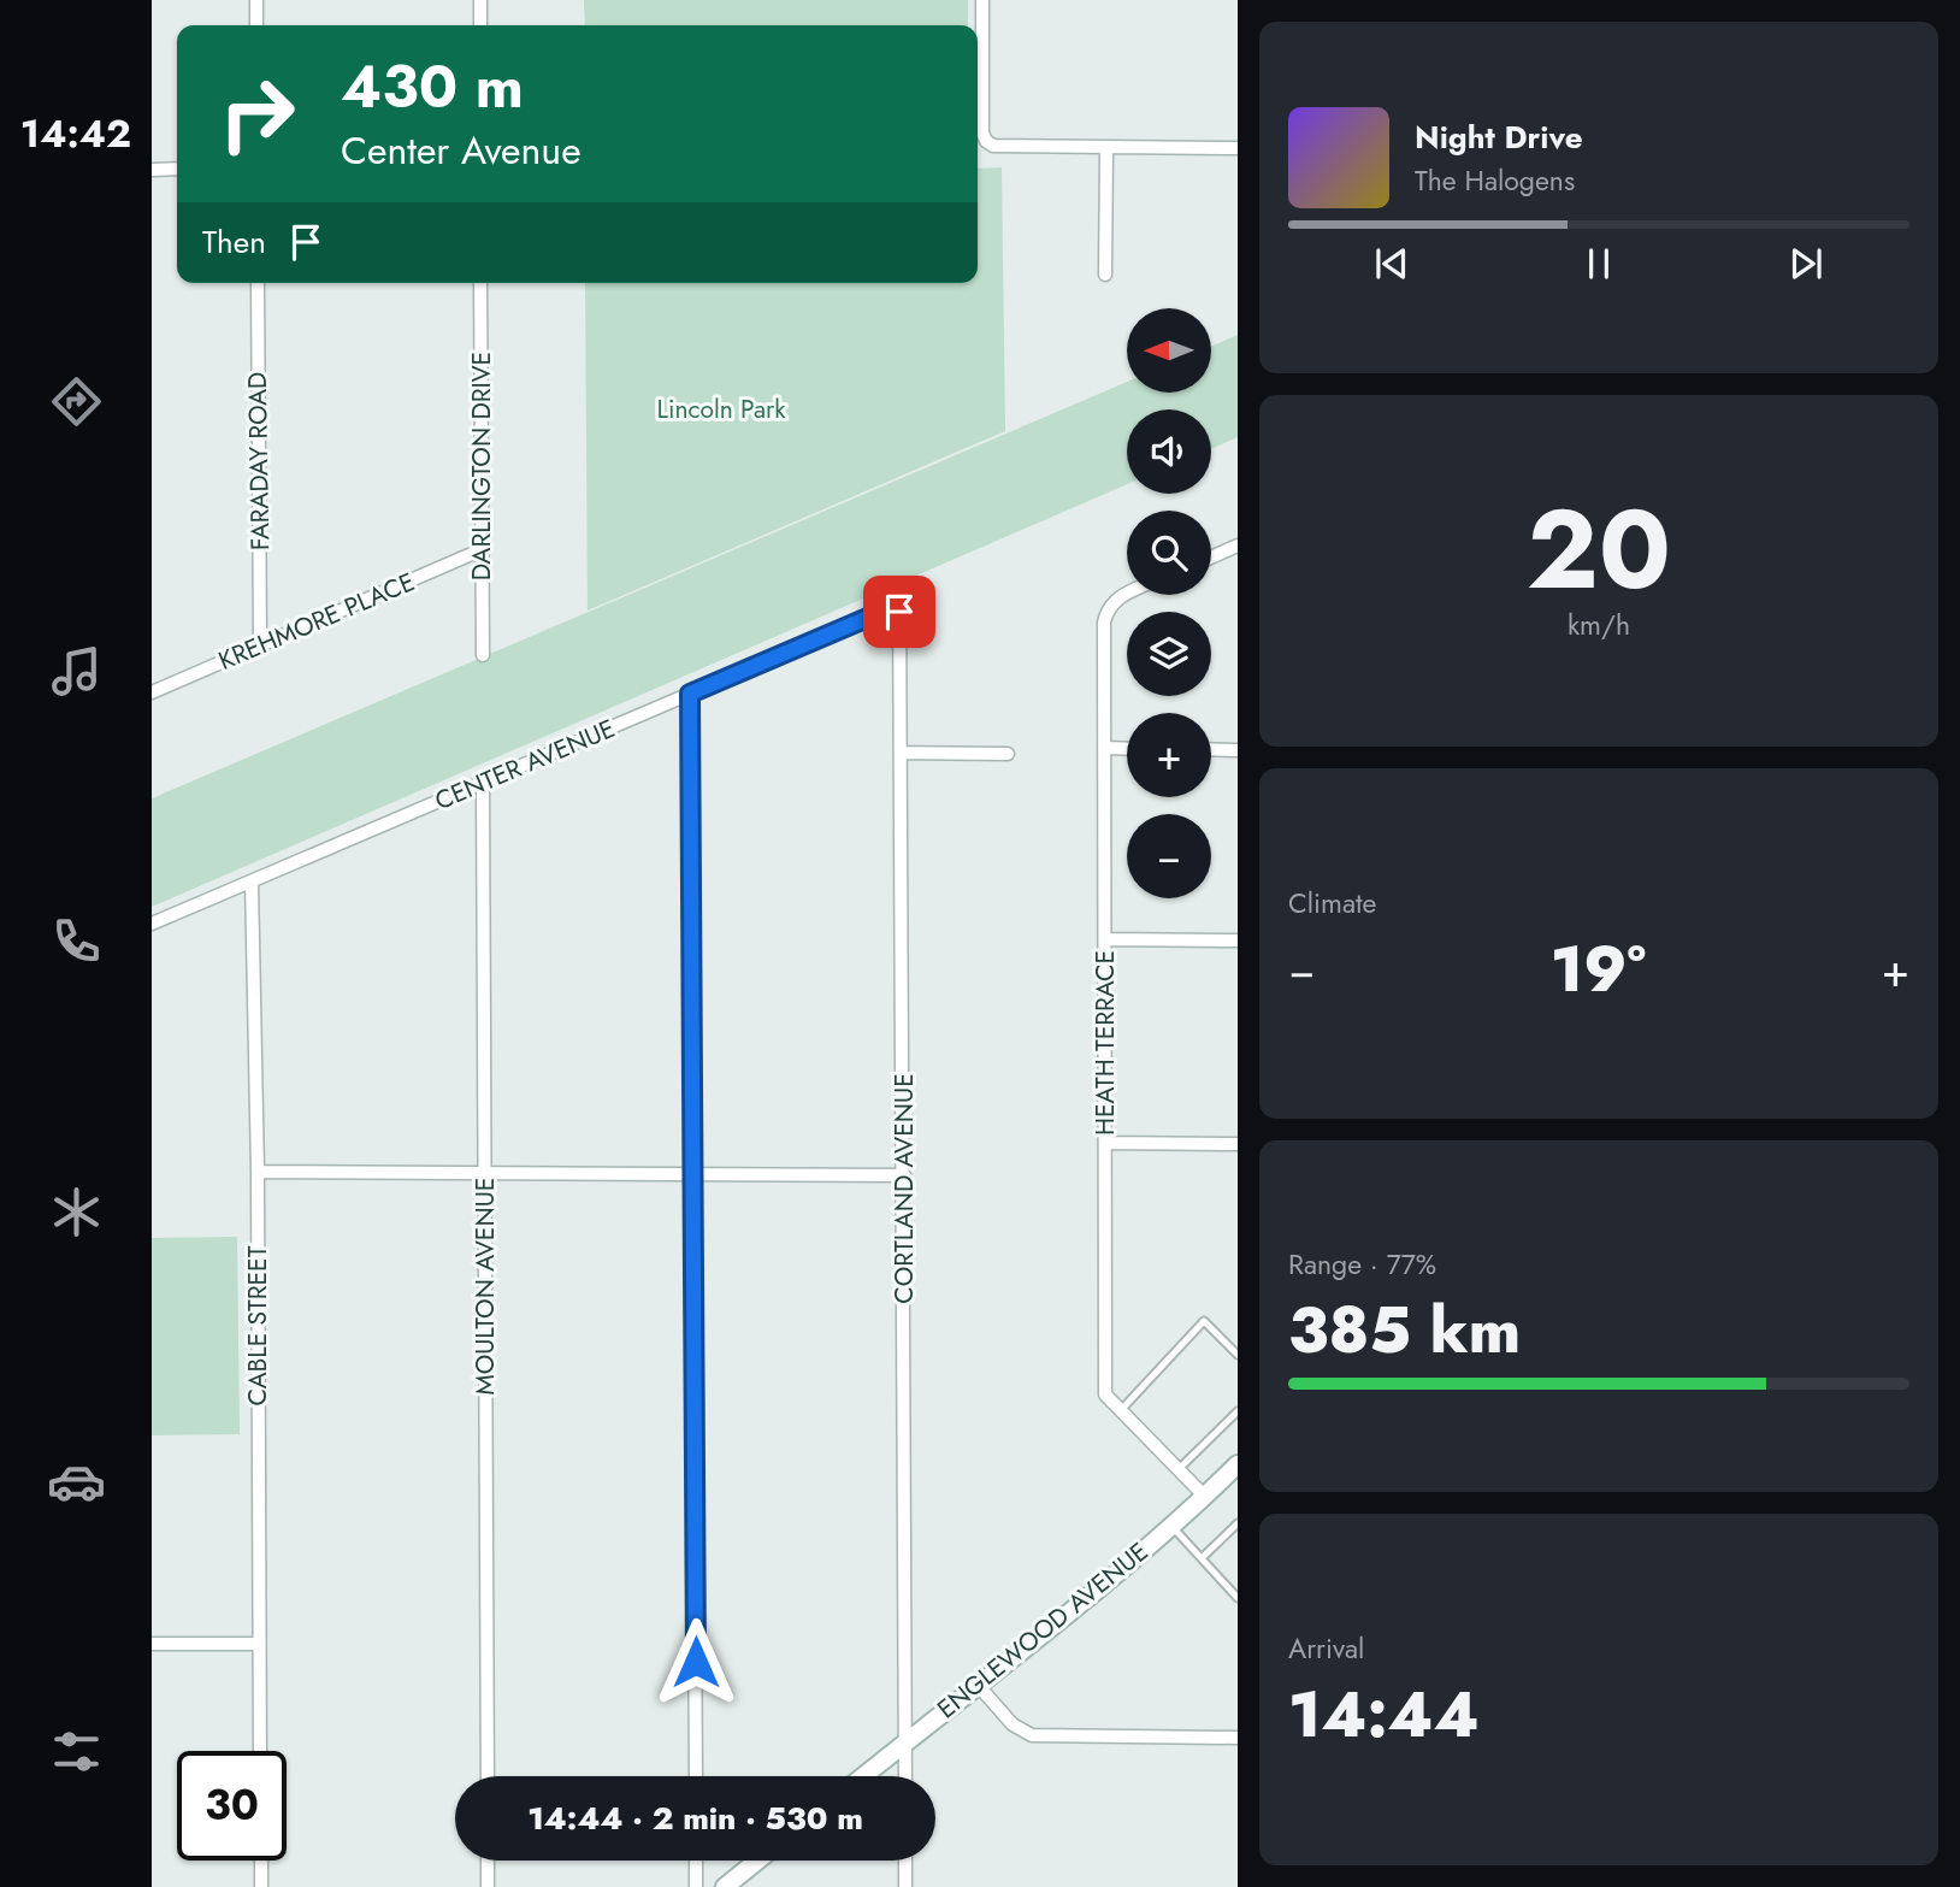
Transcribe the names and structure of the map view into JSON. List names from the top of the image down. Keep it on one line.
{"streets":{"street":["FARADAY ROAD","DARLINGTON DRIVE","KREHMORE PLACE","CENTER AVENUE","HEATH TERRACE","CORTLAND AVENUE","MOULTON AVENUE","CABLE STREET","ENGLEWOOD AVENUE"]},"crossings":[["FARADAY ROAD","KREHMORE PLACE"],["DARLINGTON DRIVE","KREHMORE PLACE"],["CENTER AVENUE","CORTLAND AVENUE"],["CENTER AVENUE","MOULTON AVENUE"],["CENTER AVENUE","CABLE STREET"],["HEATH TERRACE","ENGLEWOOD AVENUE"],["CORTLAND AVENUE","ENGLEWOOD AVENUE"]],"parks":["Lincoln Park"],"north":"left","page":{"tabs":"14:42","turn":["430 m","Center Avenue"],"song":["Night Drive","The Halogens"],"then":"Then","map_buttons":["+","−"],"tile":[["20","km/h"],"Climate",["Range · 77%","385 km"],["Arrival","14:44"]],"heat":["−","19°","+"],"limit":"30","trip":"14:44 · 2 min · 530 m"}}
